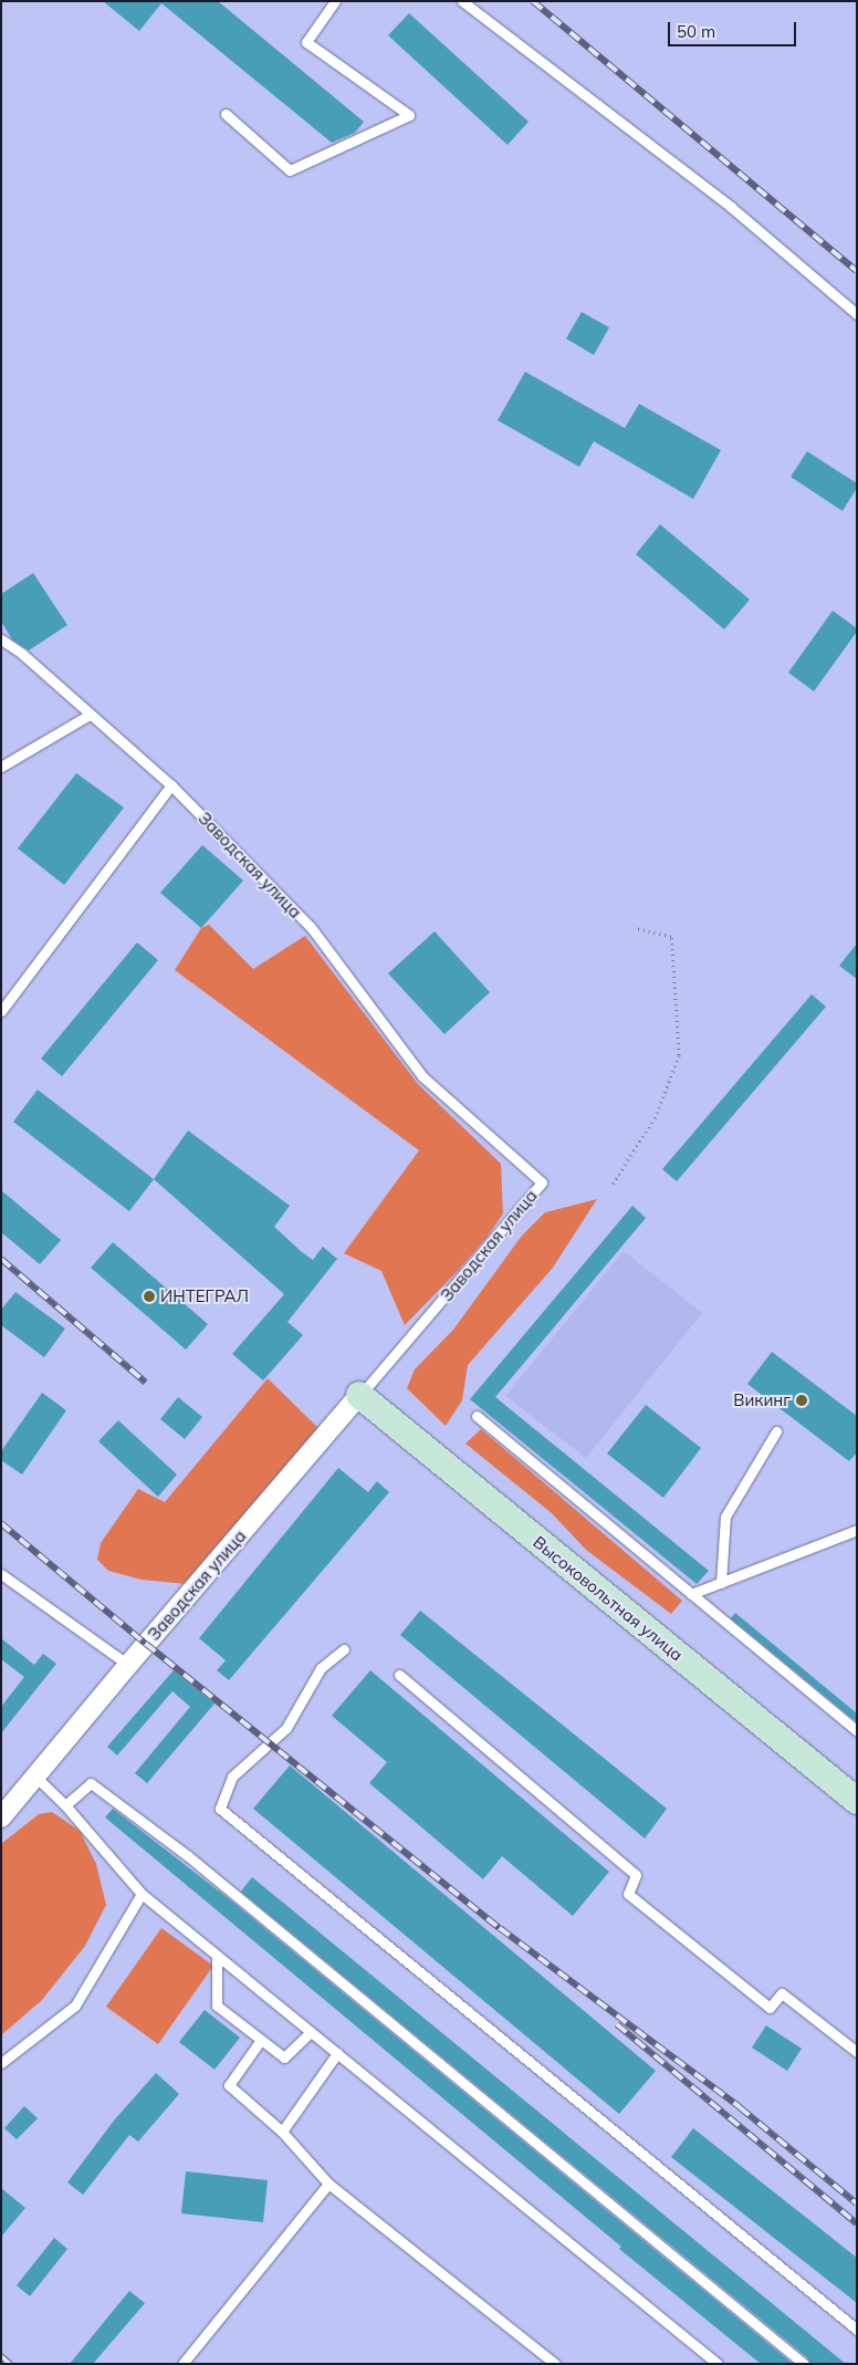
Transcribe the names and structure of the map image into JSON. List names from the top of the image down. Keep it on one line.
{"streets":{"street":["Заводская улица","Высоковольтная улица"]},"crossings":[["Заводская улица","Высоковольтная улица"]],"places":["ИНТЕГРАЛ","Викинг"],"scale_bar":"50 m"}
